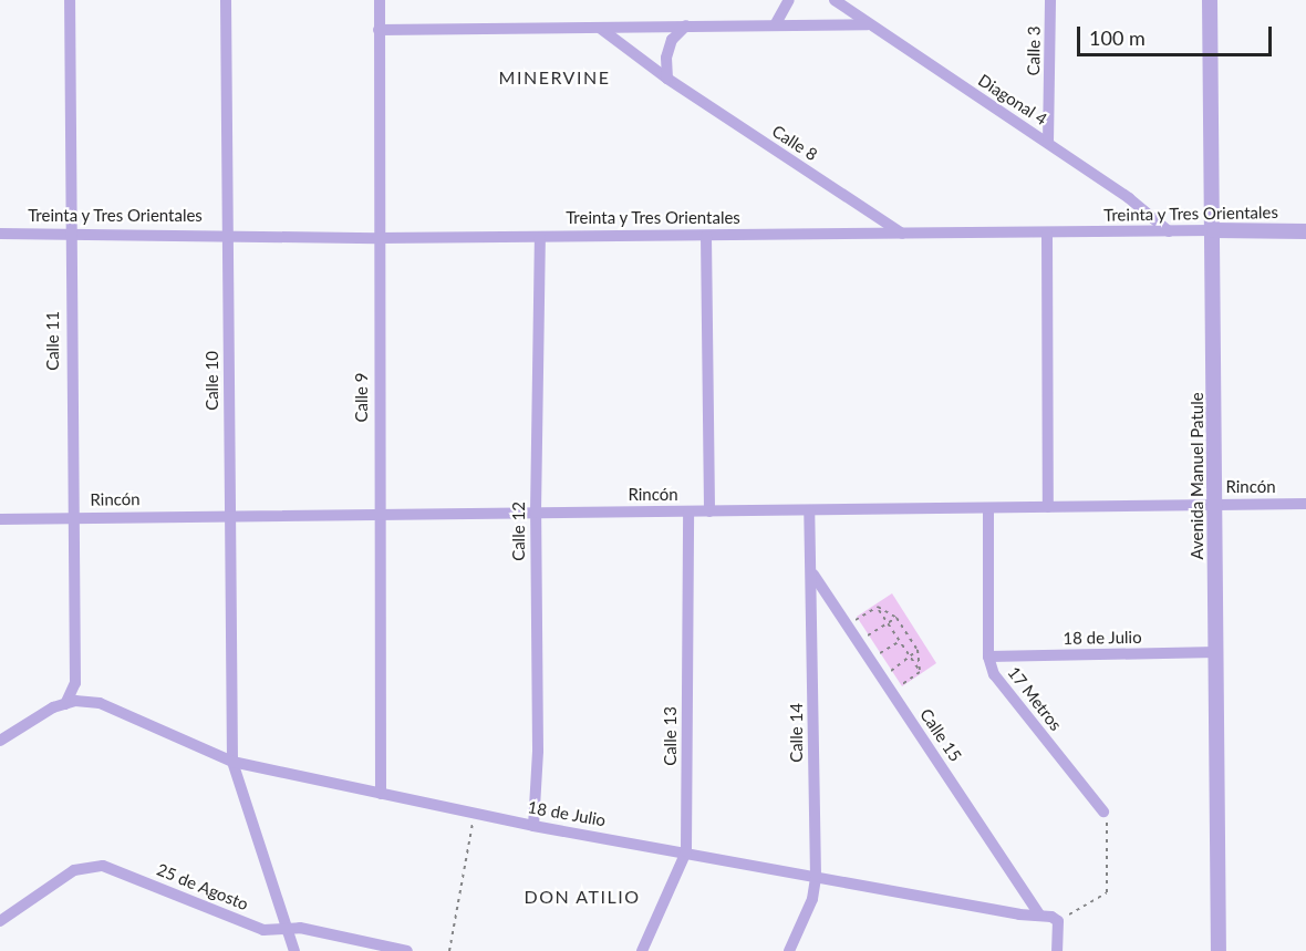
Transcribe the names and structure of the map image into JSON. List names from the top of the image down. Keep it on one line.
{"streets":{"street":["Calle 3","Diagonal 4","Calle 8","Treinta y Tres Orientales","Calle 11","Calle 10","Calle 9","Avenida Manuel Patule","Rincón","Calle 12","18 de Julio","17 Metros","Calle 14","Calle 15","Calle 13","25 de Agosto"]},"crossings":[["Calle 3","Diagonal 4"],["Diagonal 4","Treinta y Tres Orientales"],["Calle 8","Treinta y Tres Orientales"],["Treinta y Tres Orientales","Calle 11"],["Treinta y Tres Orientales","Calle 10"],["Treinta y Tres Orientales","Calle 9"],["Treinta y Tres Orientales","Avenida Manuel Patule"],["Treinta y Tres Orientales","Calle 12"],["Calle 11","Rincón"],["Calle 11","18 de Julio"],["Calle 10","Rincón"],["Calle 10","18 de Julio"],["Calle 10","25 de Agosto"],["Calle 9","Rincón"],["Calle 9","18 de Julio"],["Avenida Manuel Patule","Rincón"],["Avenida Manuel Patule","18 de Julio"],["Rincón","Calle 12"],["Rincón","17 Metros"],["Rincón","Calle 14"],["Rincón","Calle 13"],["Calle 12","18 de Julio"],["18 de Julio","17 Metros"],["18 de Julio","Calle 14"],["18 de Julio","Calle 15"],["18 de Julio","Calle 13"],["Calle 14","Calle 15"]],"districts":["MINERVINE","DON ATILIO"],"scale_bar":"100 m"}
